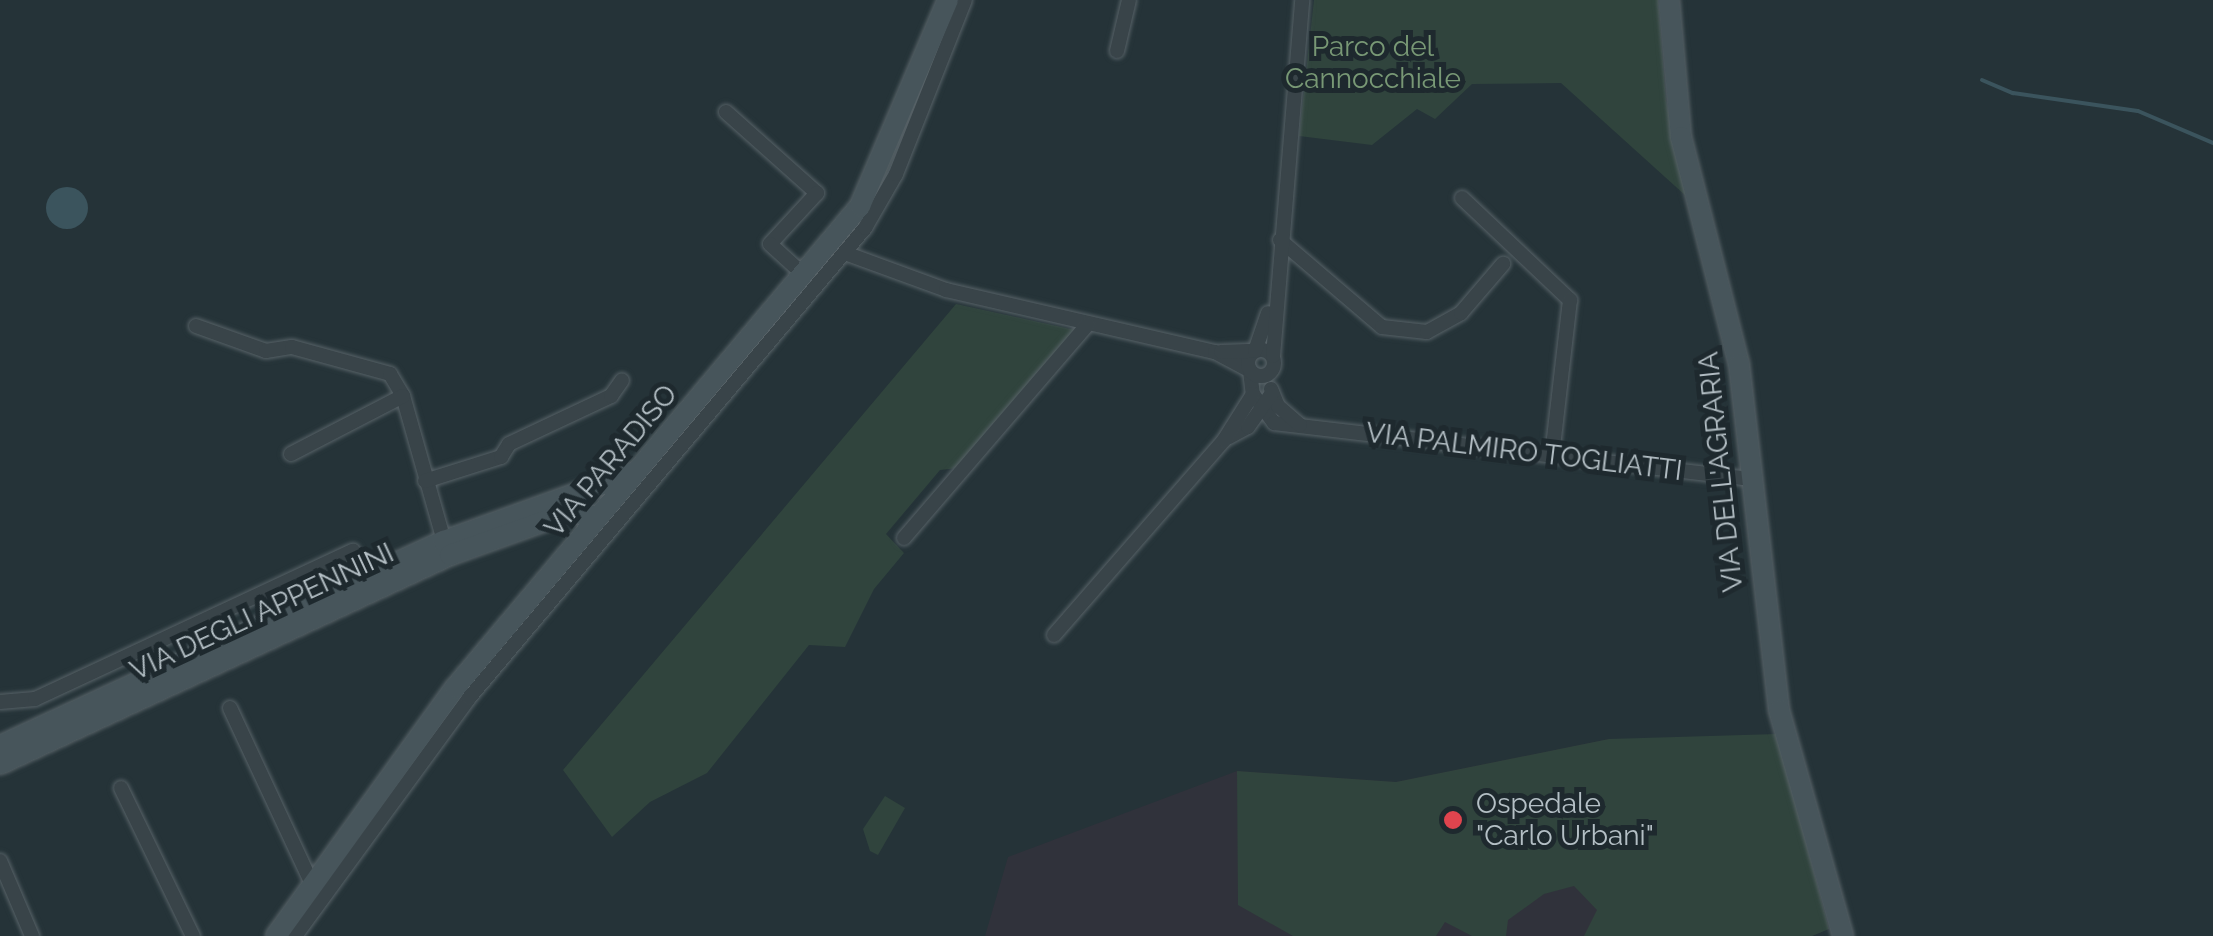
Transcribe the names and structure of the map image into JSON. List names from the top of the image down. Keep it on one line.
{"streets":{"street":["VIA PALMIRO TOGLIATTI","VIA PARADISO","VIA DELL'AGRARIA","VIA DEGLI APPENNINI"]},"crossings":[["VIA PALMIRO TOGLIATTI","VIA DELL'AGRARIA"],["VIA PARADISO","VIA DEGLI APPENNINI"]],"parks":["Parco del Cannocchiale"],"places":["Ospedale \"Carlo Urbani\""]}
